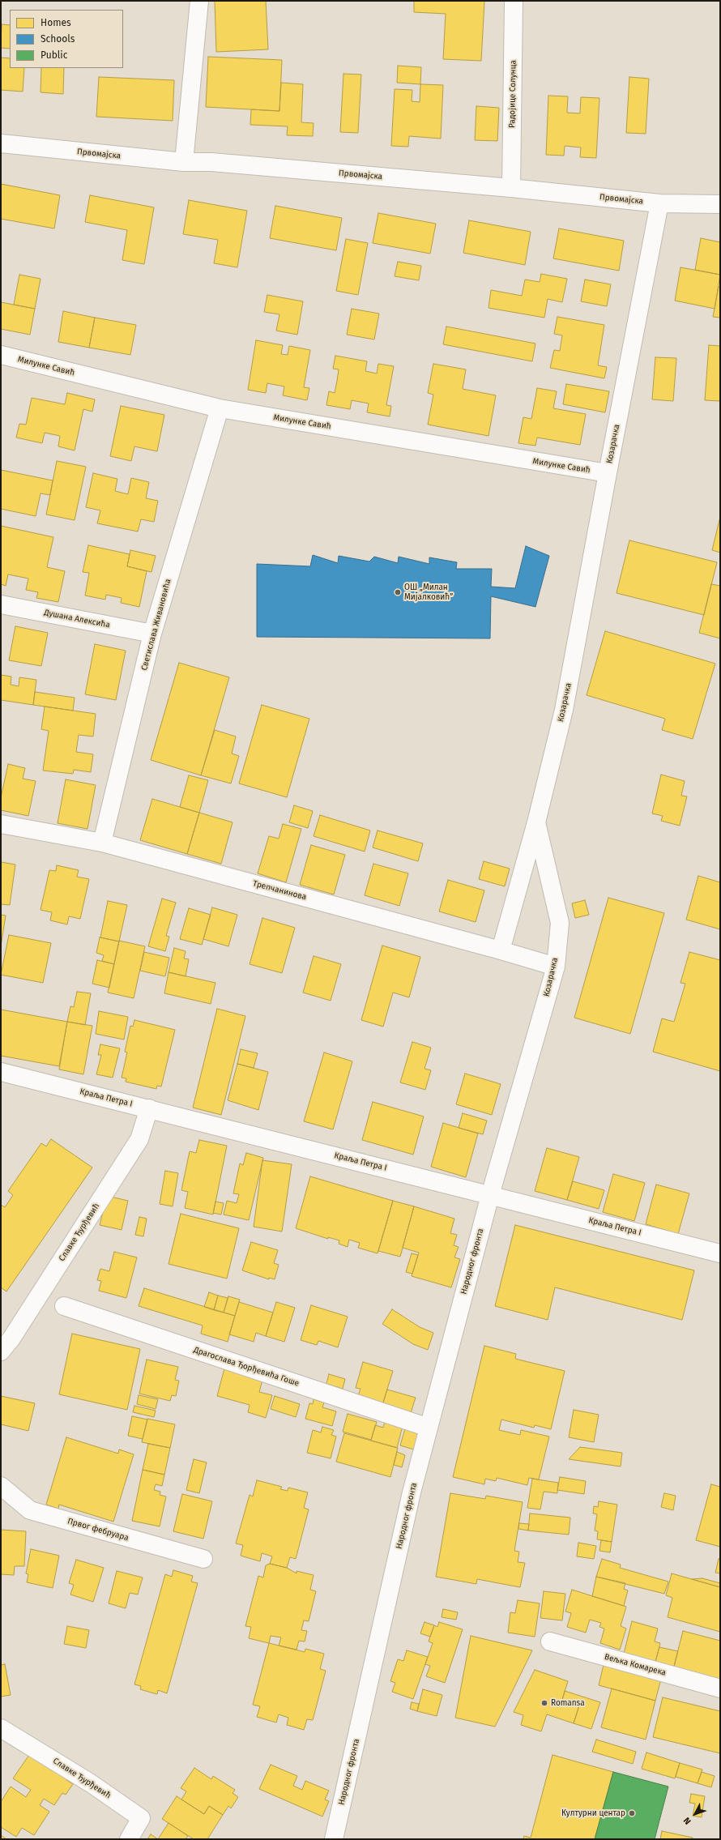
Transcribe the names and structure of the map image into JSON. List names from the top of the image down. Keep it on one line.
{"streets":{"street":["Радојице Солунца","Првомајска","Милунке Савић","Козарачка","Душана Алексића","Светислава Живановића","Трепчанинова","Краља Петра I","Славке Ђурђевић","Народног фронта","Драгослава Ђорђевића Гоше","Првог фебруара","Вељка Комарека"]},"crossings":[["Радојице Солунца","Првомајска"],["Првомајска","Козарачка"],["Милунке Савић","Козарачка"],["Милунке Савић","Светислава Живановића"],["Козарачка","Трепчанинова"],["Козарачка","Краља Петра I"],["Козарачка","Народног фронта"],["Душана Алексића","Светислава Живановића"],["Светислава Живановића","Трепчанинова"],["Краља Петра I","Славке Ђурђевић"],["Краља Петра I","Народног фронта"],["Народног фронта","Драгослава Ђорђевића Гоше"]],"places":["ОШ „Милан Мијалковић”","Romansa","Културни центар"],"legend":["Homes","Schools","Public"],"north":"bottom left"}
